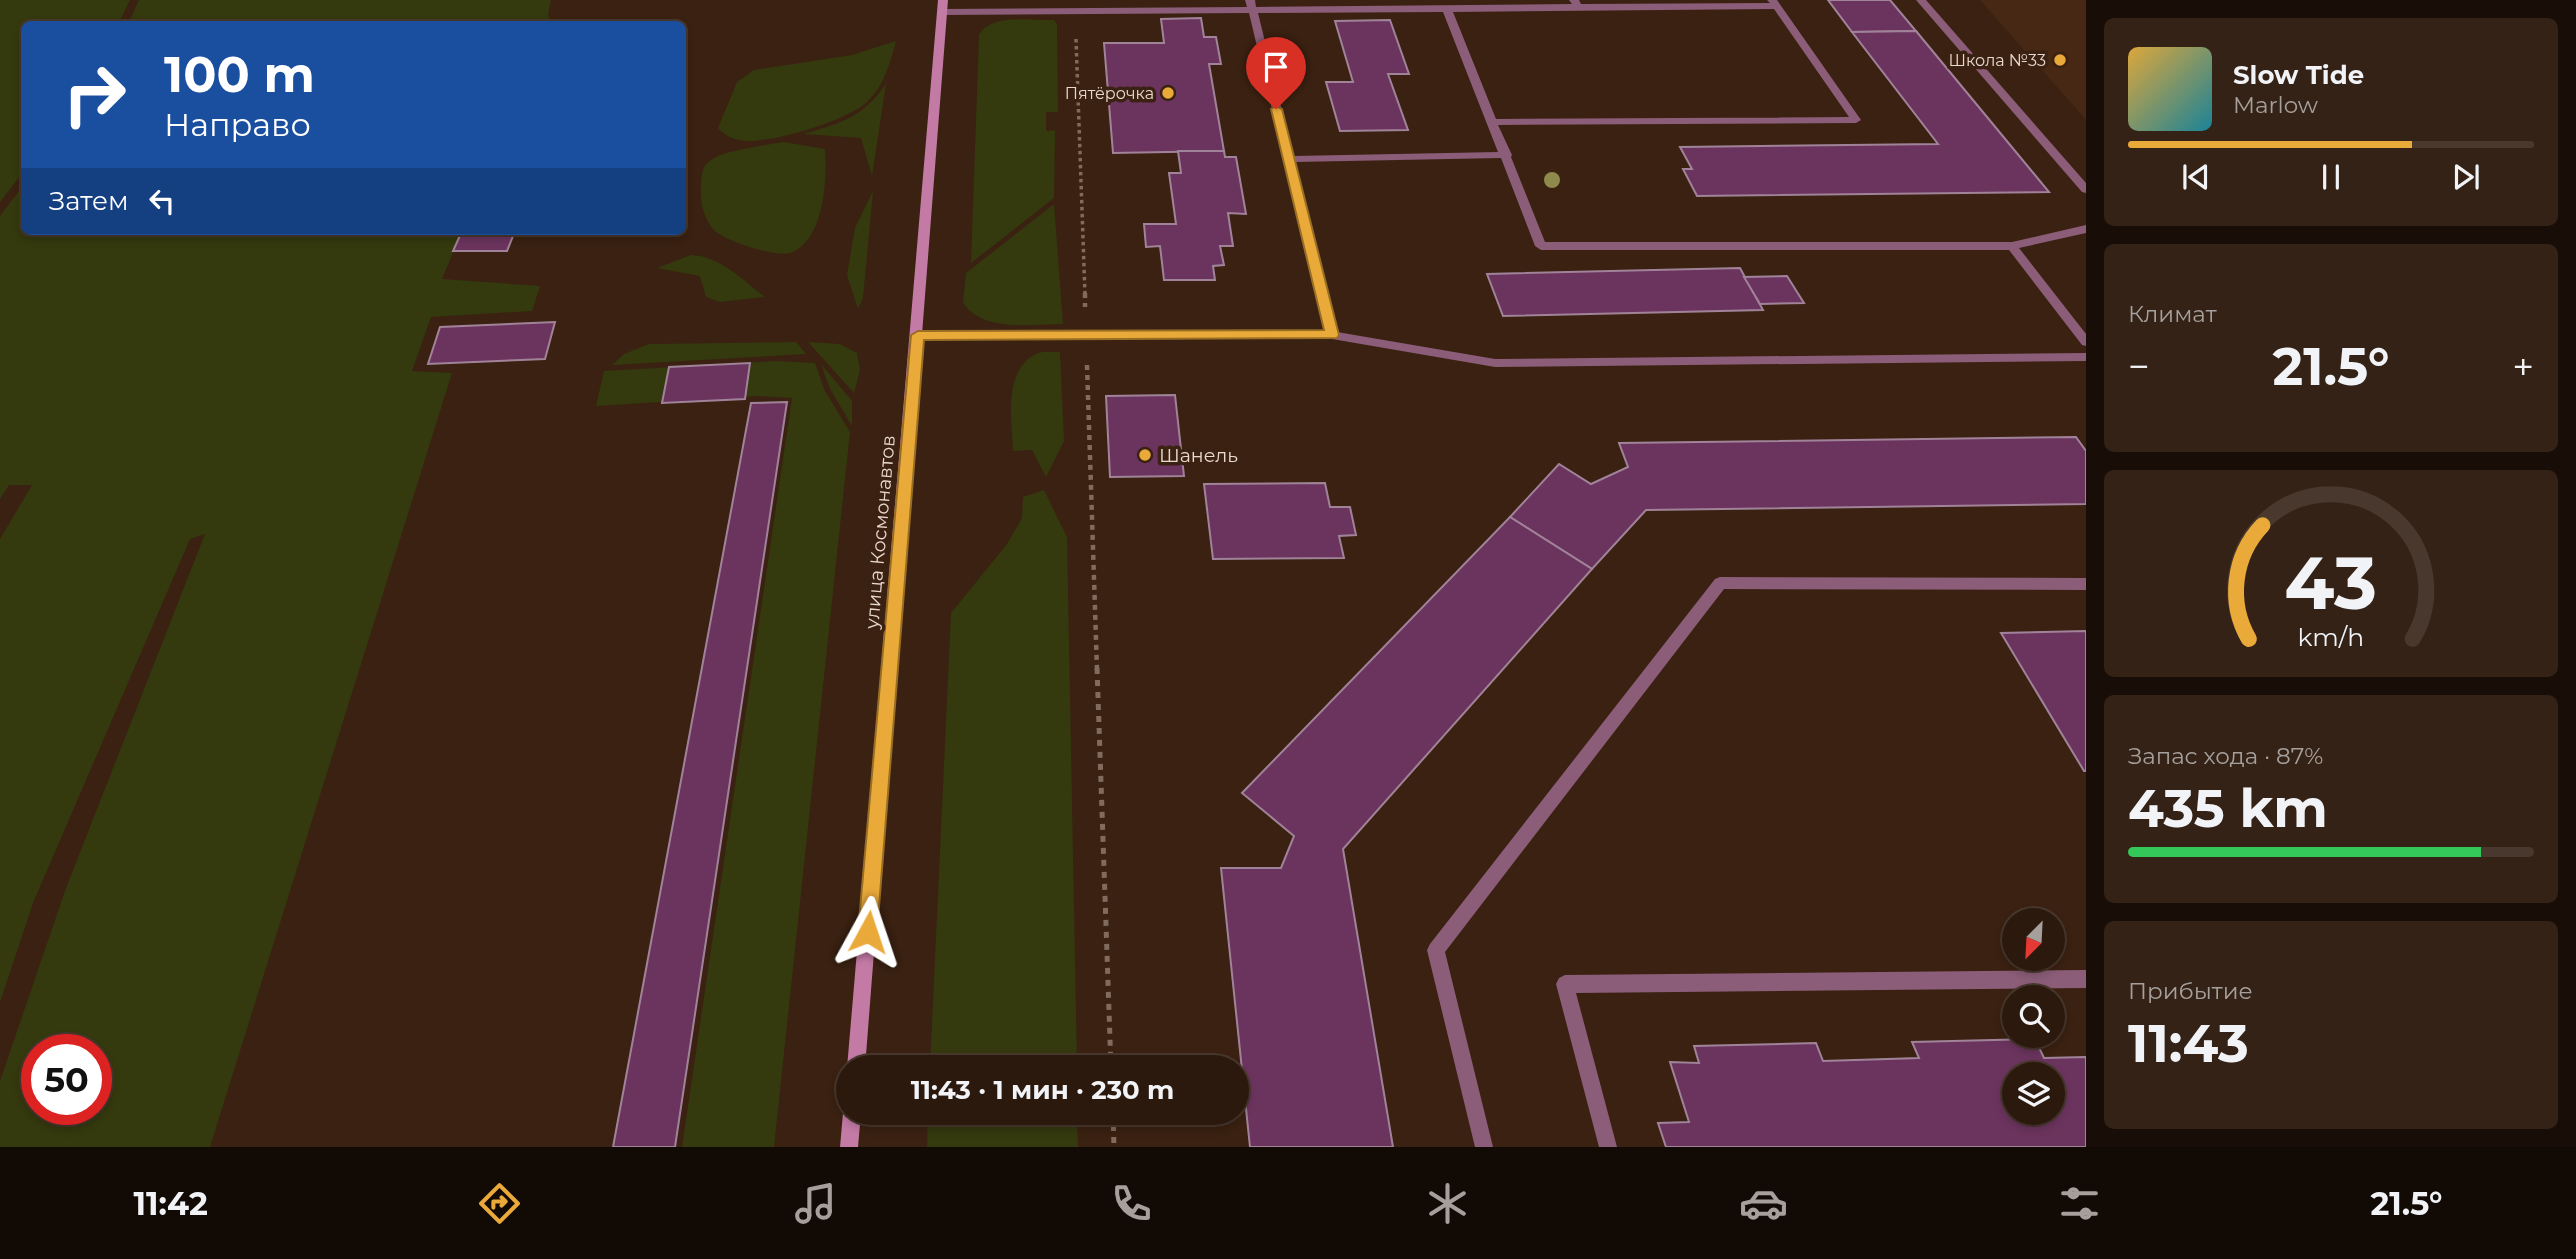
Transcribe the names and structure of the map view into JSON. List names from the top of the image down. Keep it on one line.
{"streets":{"main road":["улица Космонавтов"]},"places":["Школа №33","Пятёрочка","Шанель"],"north":"bottom left","page":{"turn":["100 m","Направо"],"song":["Slow Tide","Marlow"],"then":"Затем","tile":["Климат",["Запас хода · 87%","435 km"],["Прибытие","11:43"]],"heat":["−","21.5°","+"],"limit":"50","trip":"11:43 · 1 мин · 230 m","tabs":["11:42","21.5°"],"gauge":["43","km/h"]}}
